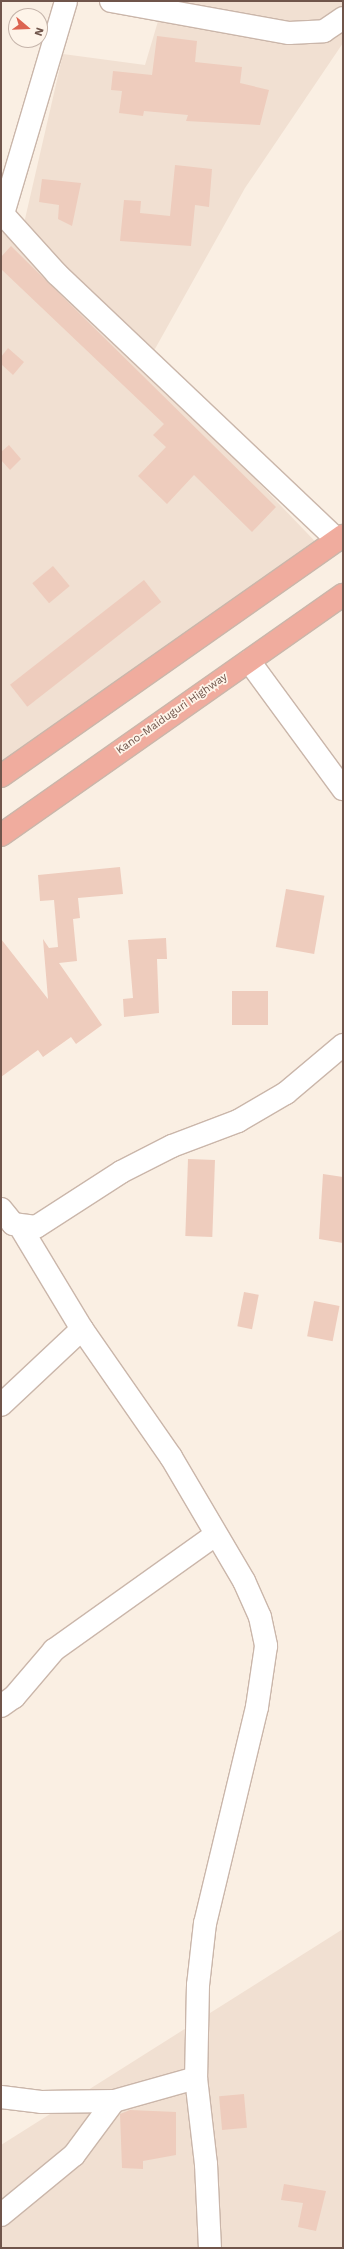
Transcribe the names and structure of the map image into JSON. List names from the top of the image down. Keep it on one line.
{"streets":{"highway":["Kano-Maiduguri Highway"]},"north":"right"}
